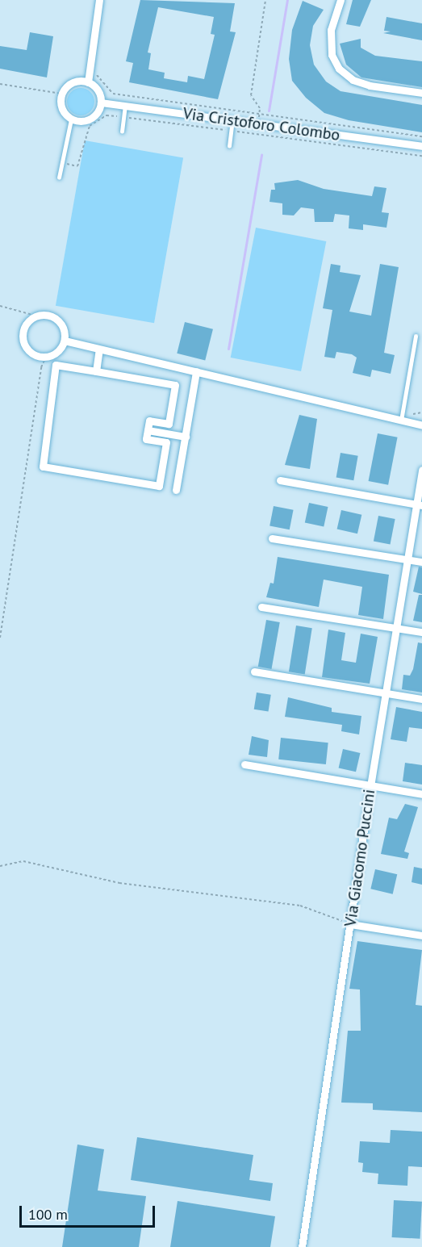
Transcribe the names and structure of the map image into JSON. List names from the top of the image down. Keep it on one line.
{"streets":{"street":["Via Cristoforo Colombo","Via Giacomo Puccini"]},"scale_bar":"100 m"}
